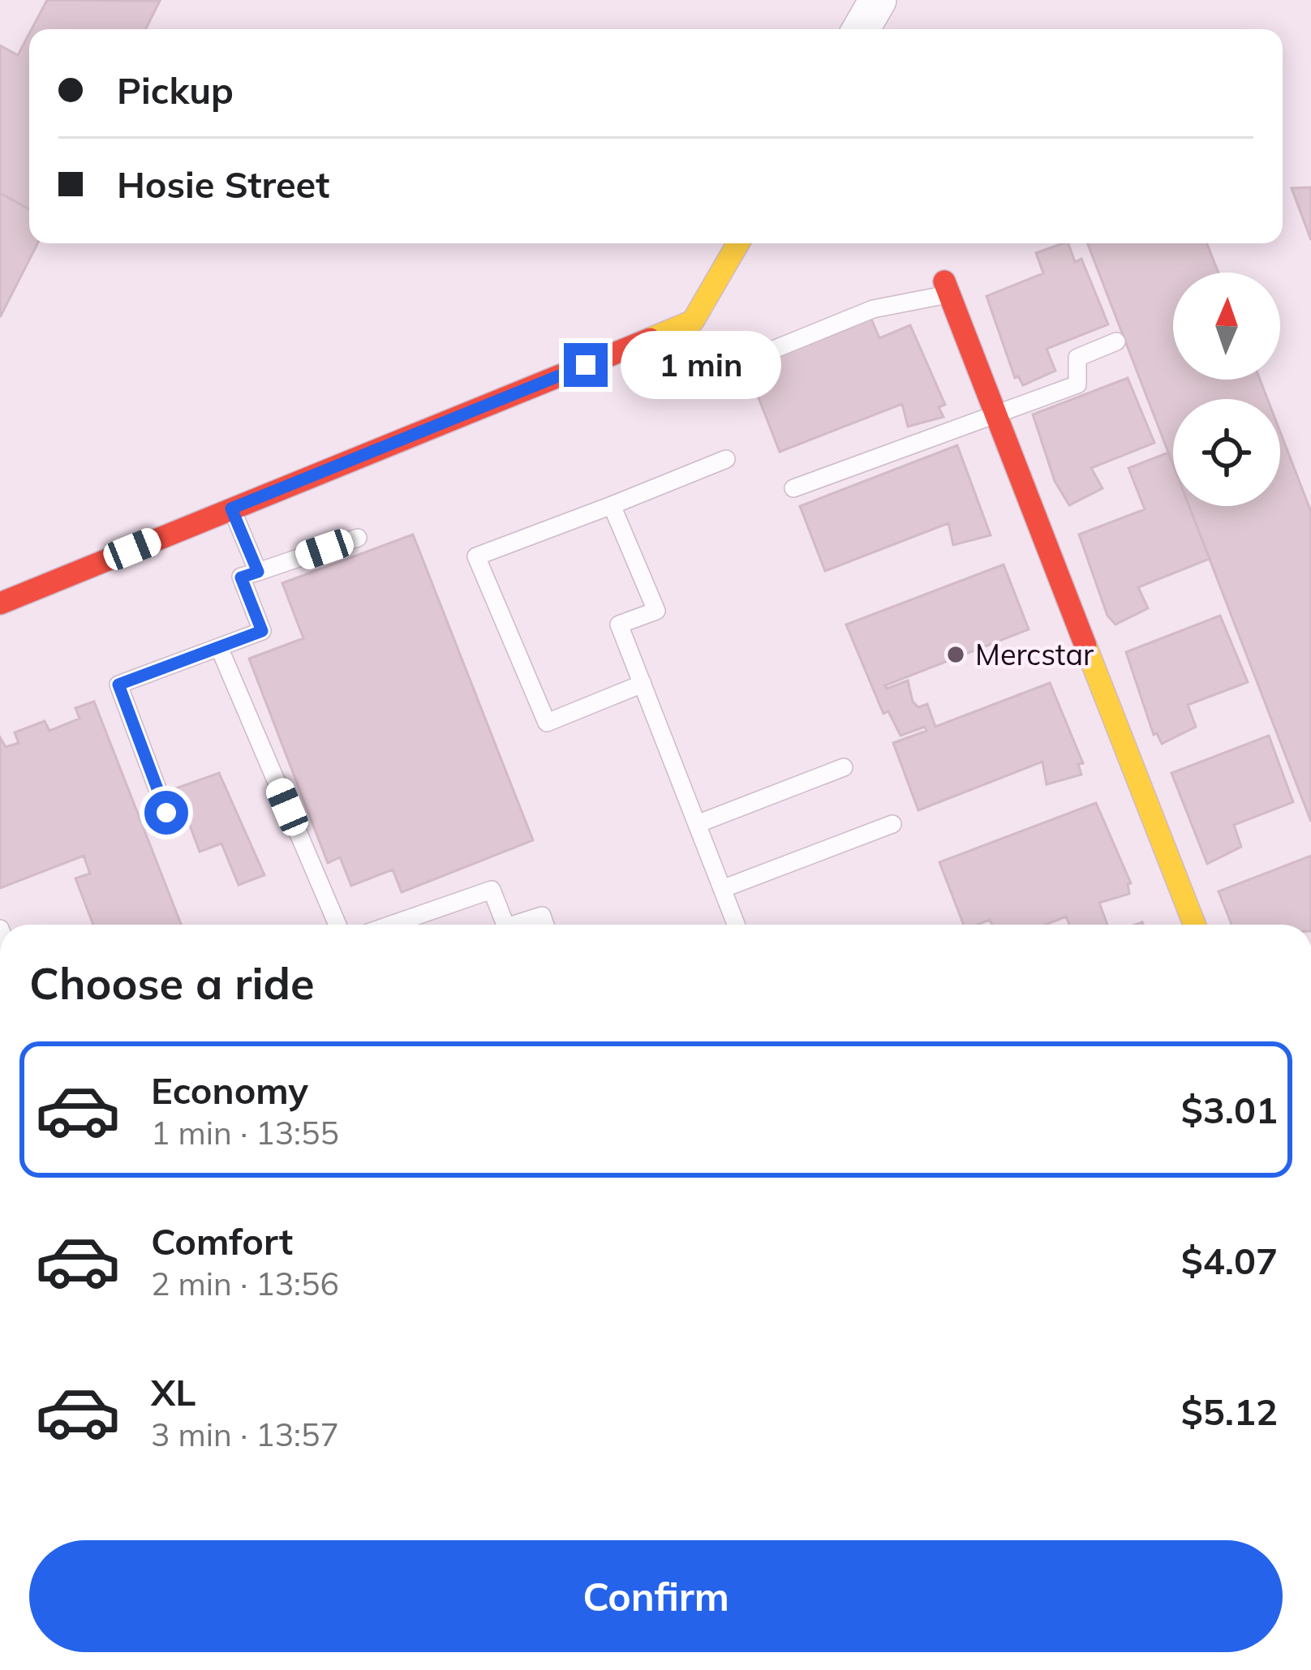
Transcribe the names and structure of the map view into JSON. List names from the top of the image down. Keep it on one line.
{"places":["Mercstar"],"north":"top","page":{"banner":["Pickup","Hosie Street"],"bubble":"1 min","heading":"Choose a ride","list":[{"name":"Economy","note":"1 min · 13:55","value":"$3.01"},{"name":"Comfort","note":"2 min · 13:56","value":"$4.07"},{"name":"XL","note":"3 min · 13:57","value":"$5.12"}],"buttons":"Confirm"}}
